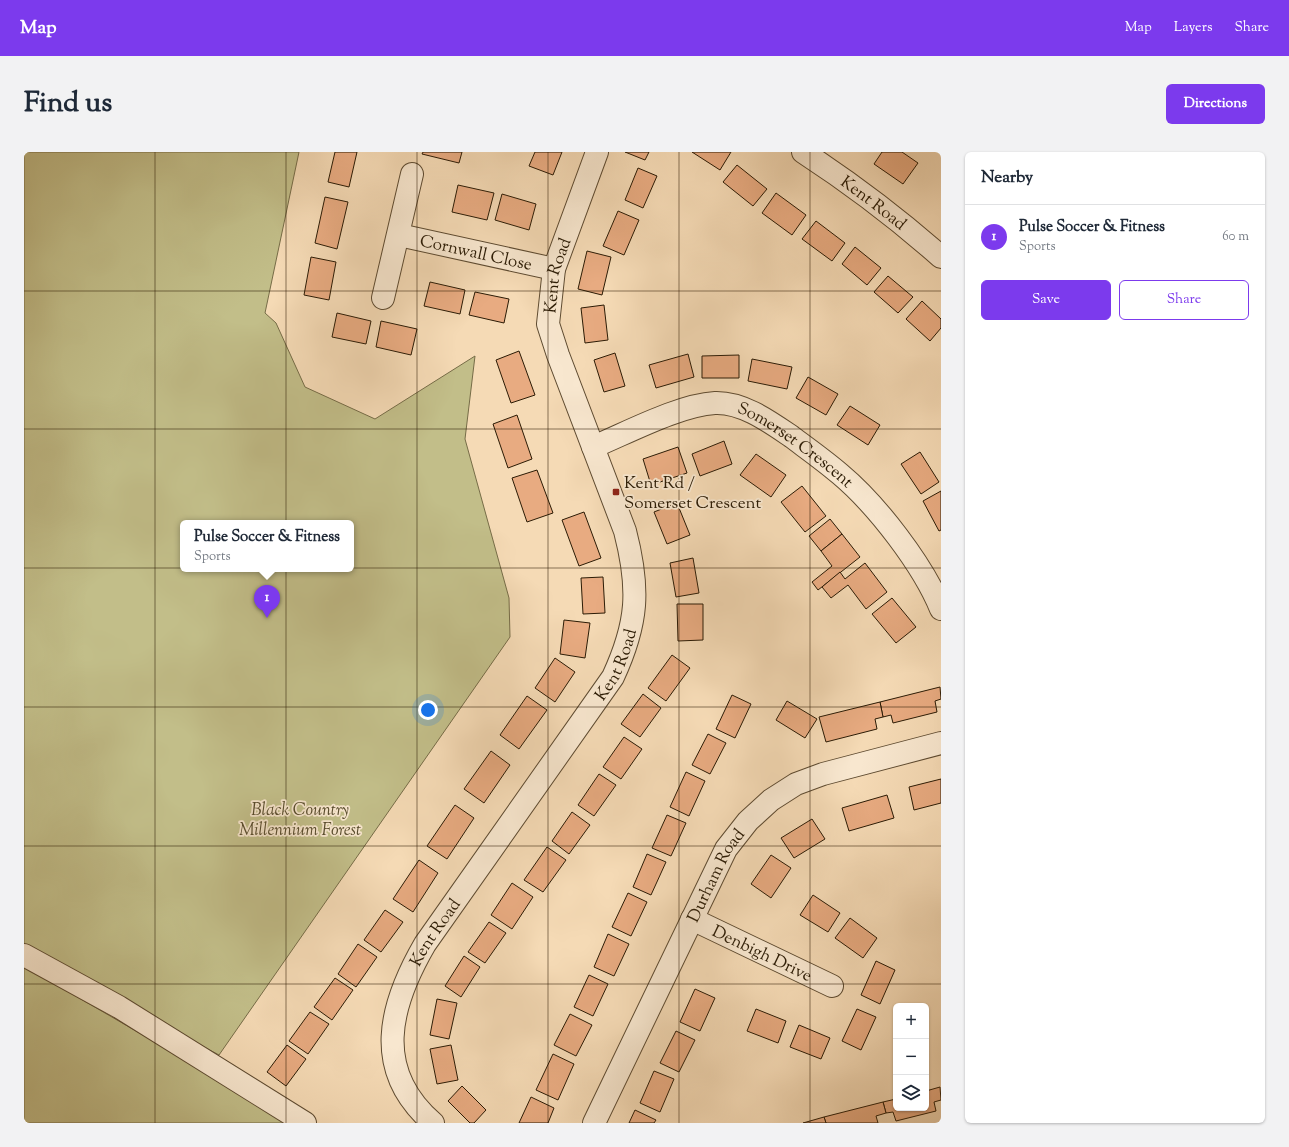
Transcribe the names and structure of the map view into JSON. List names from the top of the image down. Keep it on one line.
{"streets":{"street":["Kent Road","Cornwall Close","Somerset Crescent","Durham Road","Denbigh Drive"]},"crossings":[["Kent Road","Cornwall Close"],["Kent Road","Somerset Crescent"],["Durham Road","Denbigh Drive"]],"parks":["Black Country Millennium Forest"],"places":{"transit":["Kent Rd / Somerset Crescent"]},"page":{"header":"Map","nav":["Map","Layers","Share"],"title":"Find us","buttons":["Directions",["Save","Share"]],"heading":"Nearby","list":[{"mark":"1","name":"Pulse Soccer & Fitness","note":"Sports","value":"60 m"}],"popup":["Pulse Soccer & Fitness","Sports"],"pins":"1","map_buttons":["+","−"]}}
